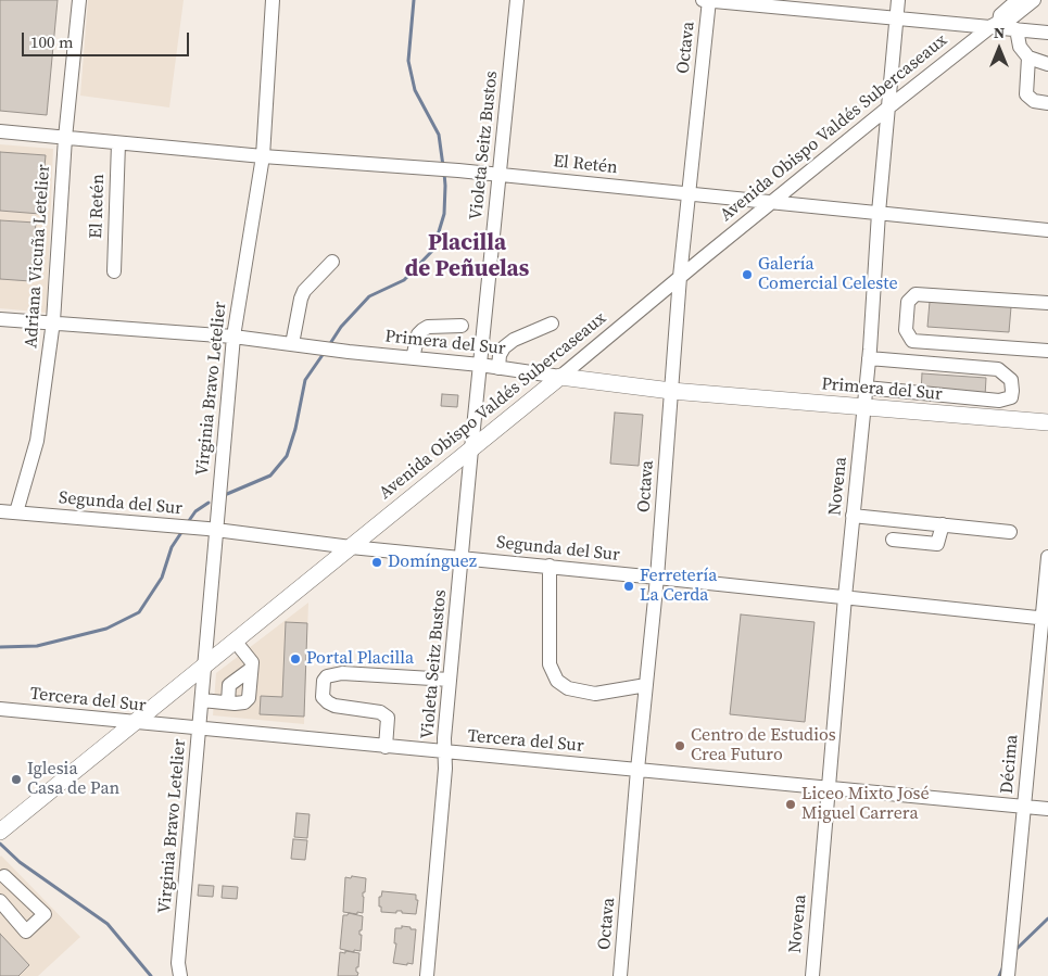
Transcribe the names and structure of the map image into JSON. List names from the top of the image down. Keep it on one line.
{"streets":{"main road":["Avenida Obispo Valdés Subercaseaux","Primera del Sur"],"street":["Octava","Violeta Seitz Bustos","El Retén","Adriana Vicuña Letelier","Virginia Bravo Letelier","Novena","Segunda del Sur","Tercera del Sur","Décima"]},"crossings":[["Octava","Avenida Obispo Valdés Subercaseaux"],["Octava","El Retén"],["Octava","Primera del Sur"],["Octava","Segunda del Sur"],["Octava","Tercera del Sur"],["Avenida Obispo Valdés Subercaseaux","Violeta Seitz Bustos"],["Avenida Obispo Valdés Subercaseaux","El Retén"],["Avenida Obispo Valdés Subercaseaux","Primera del Sur"],["Avenida Obispo Valdés Subercaseaux","Virginia Bravo Letelier"],["Avenida Obispo Valdés Subercaseaux","Novena"],["Avenida Obispo Valdés Subercaseaux","Segunda del Sur"],["Avenida Obispo Valdés Subercaseaux","Tercera del Sur"],["Violeta Seitz Bustos","El Retén"],["Violeta Seitz Bustos","Primera del Sur"],["Violeta Seitz Bustos","Segunda del Sur"],["Violeta Seitz Bustos","Tercera del Sur"],["El Retén","Adriana Vicuña Letelier"],["El Retén","Virginia Bravo Letelier"],["El Retén","Novena"],["Adriana Vicuña Letelier","Primera del Sur"],["Adriana Vicuña Letelier","Segunda del Sur"],["Primera del Sur","Virginia Bravo Letelier"],["Primera del Sur","Novena"],["Virginia Bravo Letelier","Segunda del Sur"],["Virginia Bravo Letelier","Tercera del Sur"],["Novena","Segunda del Sur"],["Novena","Tercera del Sur"],["Segunda del Sur","Décima"],["Tercera del Sur","Décima"]],"districts":["Placilla de Peñuelas"],"places":["Galería Comercial Celeste","Domínguez","Ferretería La Cerda","Portal Placilla","Centro de Estudios Crea Futuro","Iglesia Casa de Pan","Liceo Mixto José Miguel Carrera"],"scale_bar":"100 m","north":"top"}
